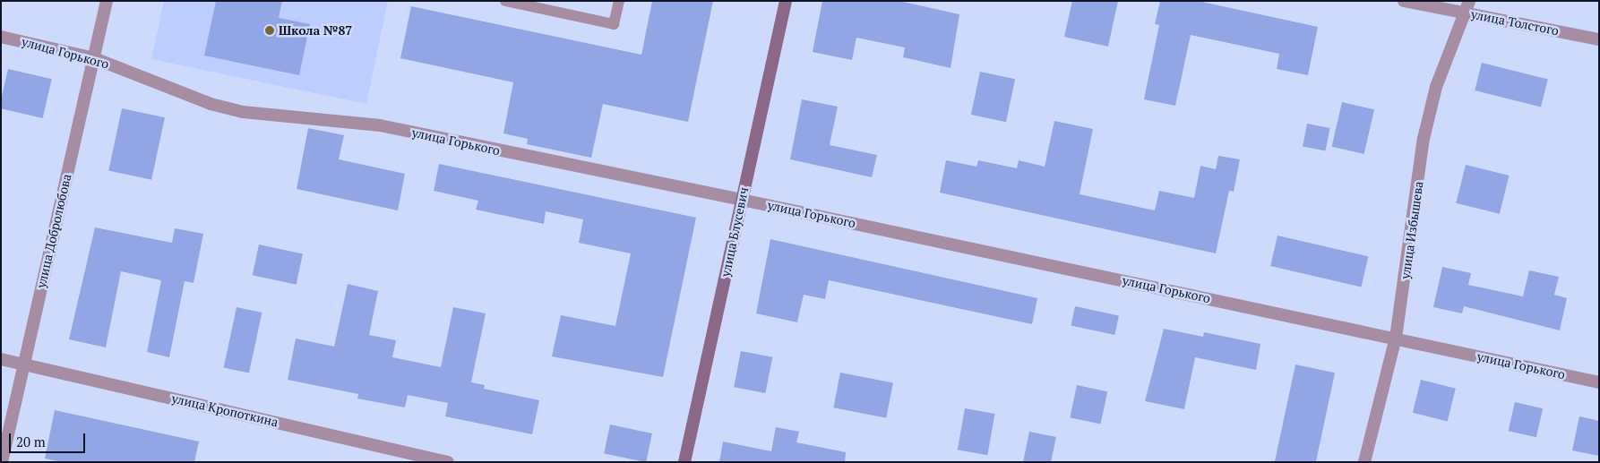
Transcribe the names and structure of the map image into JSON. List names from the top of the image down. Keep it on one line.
{"streets":{"main road":["улица Блусевич"],"street":["улица Толстого","улица Горького","улица Избышева","улица Добролюбова","улица Кропоткина"]},"crossings":[["улица Толстого","улица Избышева"],["улица Горького","улица Избышева"],["улица Горького","улица Добролюбова"],["улица Горького","улица Блусевич"],["улица Добролюбова","улица Кропоткина"]],"places":["Школа №87"],"scale_bar":"20 m"}
